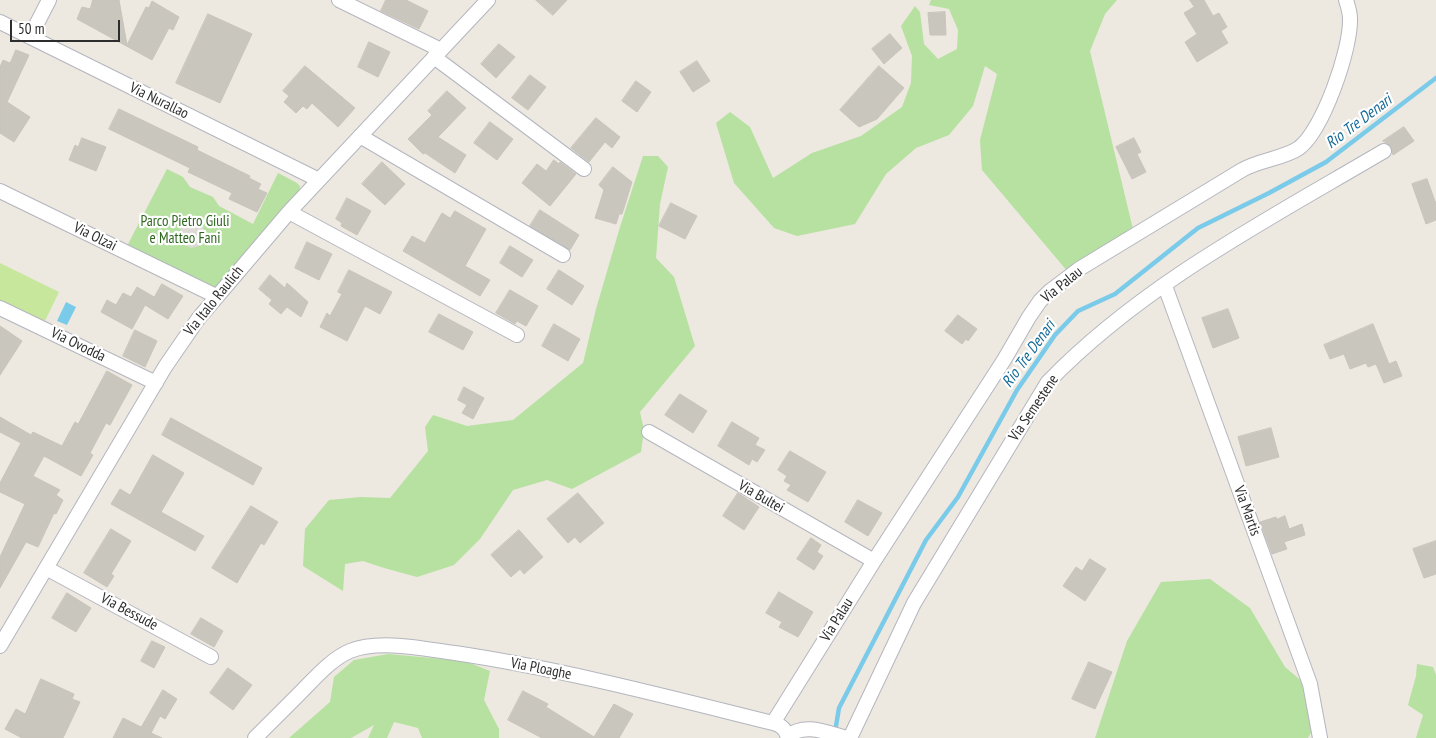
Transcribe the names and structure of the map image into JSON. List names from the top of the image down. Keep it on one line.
{"streets":{"street":["Via Nurallao","Via Olzai","Via Palau","Via Italo Raulich","Via Ovodda","Via Semestene","Via Bultei","Via Martis","Via Bessude","Via Ploaghe"]},"crossings":[["Via Nurallao","Via Italo Raulich"],["Via Olzai","Via Italo Raulich"],["Via Palau","Via Bultei"],["Via Palau","Via Ploaghe"],["Via Italo Raulich","Via Ovodda"],["Via Italo Raulich","Via Bessude"],["Via Semestene","Via Martis"],["Via Semestene","Via Ploaghe"]],"water":["Rio Tre Denari"],"parks":["Parco Pietro Giuli e Matteo Fani"],"scale_bar":"50 m"}
